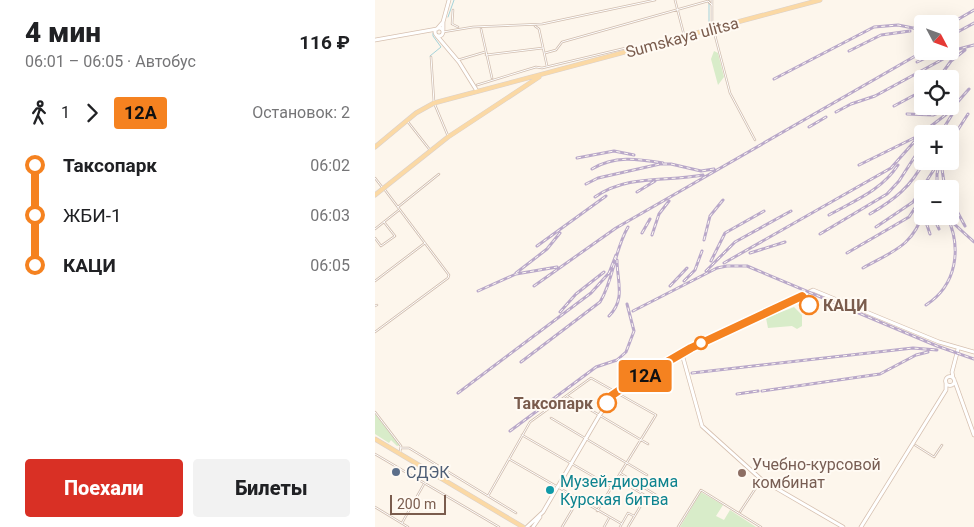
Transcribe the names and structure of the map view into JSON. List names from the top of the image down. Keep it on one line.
{"streets":{"main road":["Sumskaya ulitsa"]},"places":["КАЦИ","Таксопарк","СДЭК","Учебно-курсовой комбинат","Музей-диорама Курская битва"],"lines":["bus line 12А"],"scale_bar":"200 m","north":"bottom right","page":{"heading":["4 мин","06:01 – 06:05 · Автобус","116 ₽"],"on_map":"12А","map_buttons":["+","−"],"legs":["1","12А","Остановок: 2"],"list":[{"name":"Таксопарк","value":"06:02"},{"name":"ЖБИ-1","value":"06:03"},{"name":"КАЦИ","value":"06:05"}],"buttons":["Поехали","Билеты"],"scale":"200 m"}}
